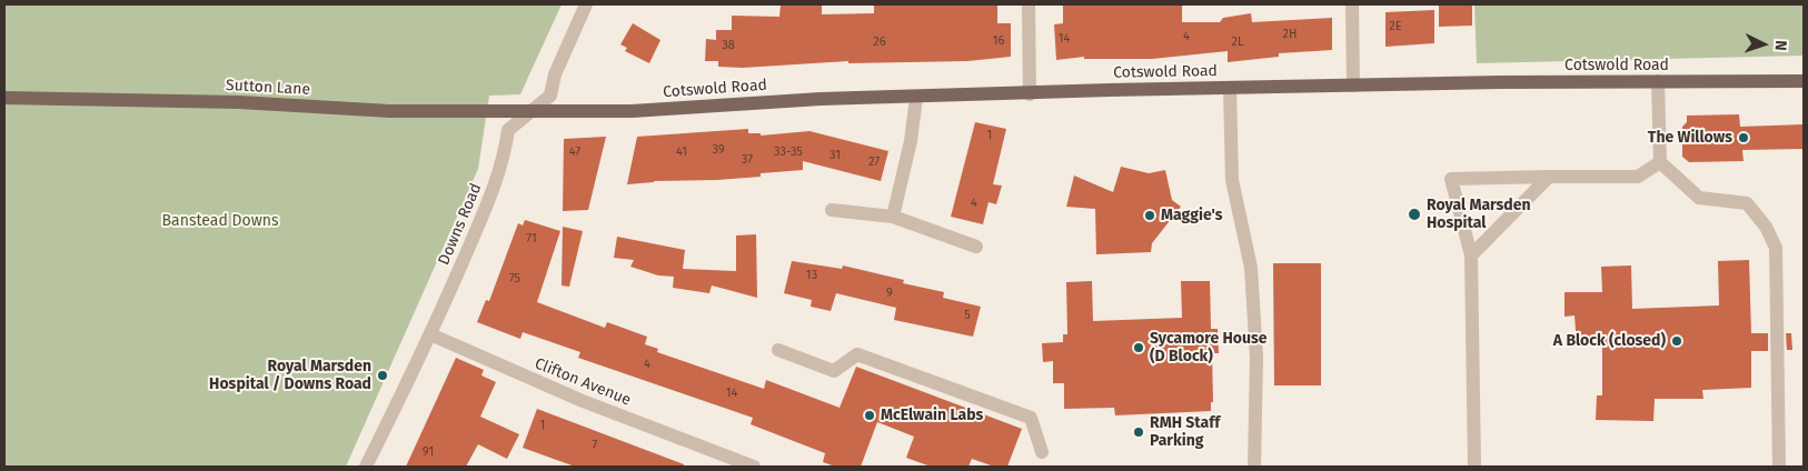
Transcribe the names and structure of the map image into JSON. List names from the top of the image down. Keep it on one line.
{"streets":{"main road":["Cotswold Road","Sutton Lane"],"street":["Downs Road","Clifton Avenue"]},"crossings":[["Cotswold Road","Sutton Lane"],["Cotswold Road","Downs Road"],["Sutton Lane","Downs Road"],["Downs Road","Clifton Avenue"]],"parks":["Banstead Downs"],"places":["The Willows","Royal Marsden Hospital","Maggie's","A Block (closed)","Sycamore House (D Block)","Royal Marsden Hospital / Downs Road","McElwain Labs","RMH Staff Parking"],"house_numbers":["2E","2H","4","14","16","26","2L","38","1","39","47","41","33-35","31","37","27","4","71","13","75","9","5","4","14","1","7","91"],"north":"right"}
